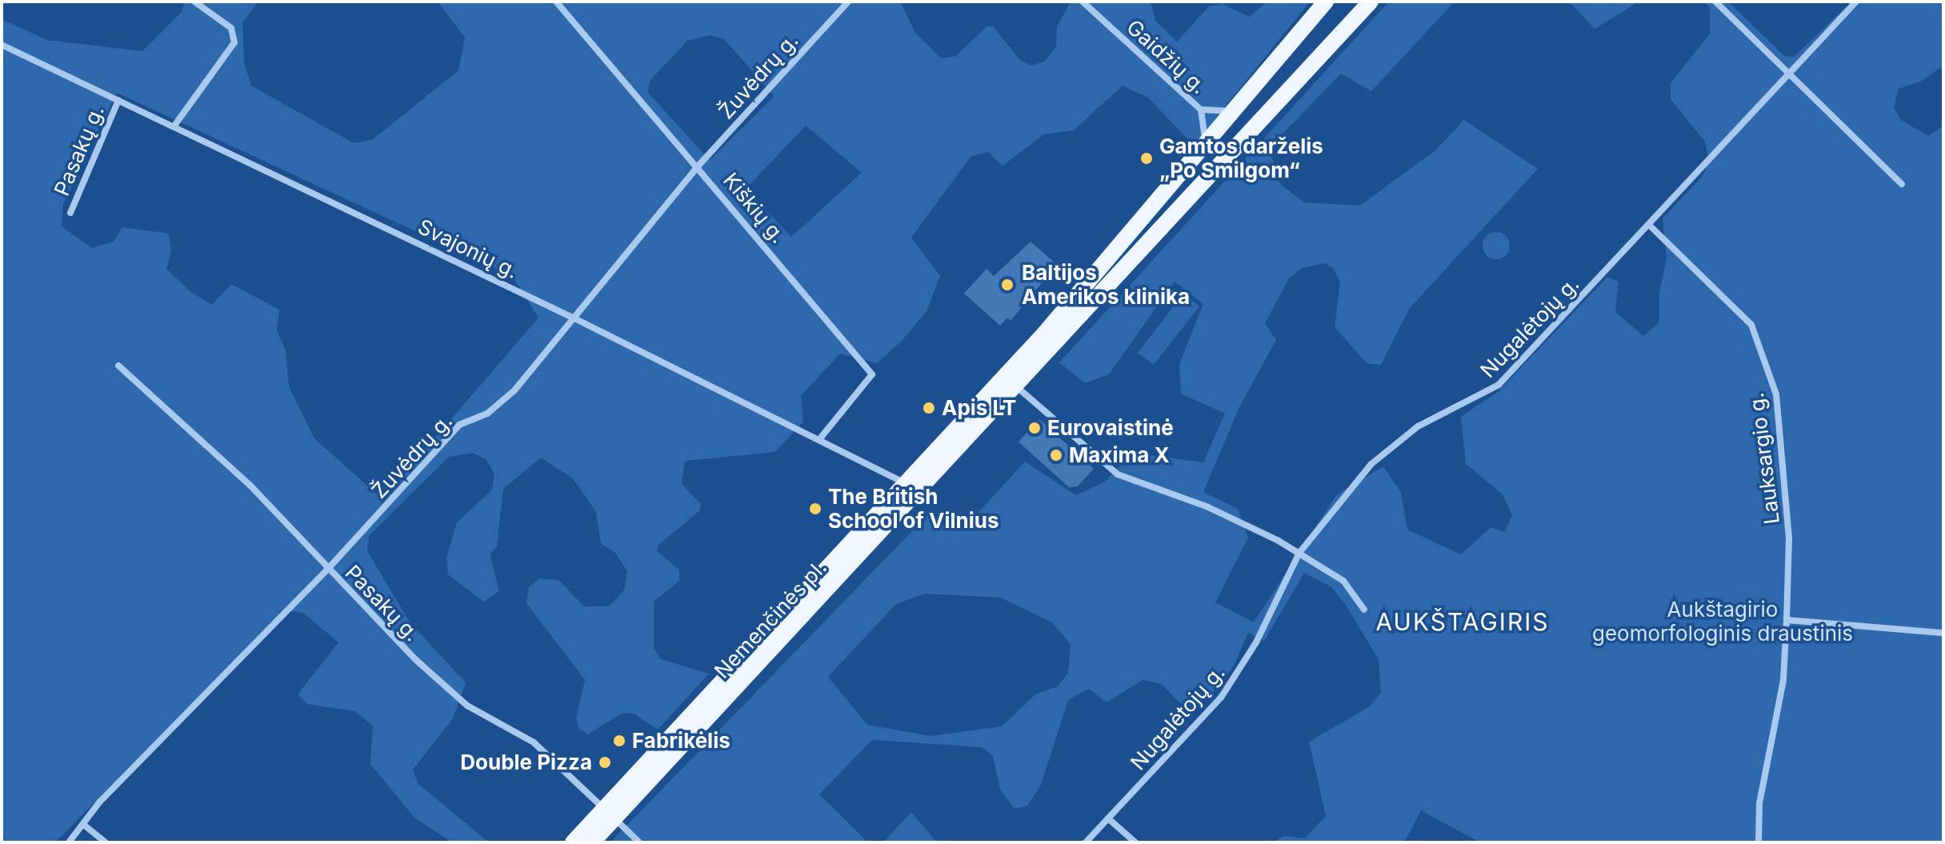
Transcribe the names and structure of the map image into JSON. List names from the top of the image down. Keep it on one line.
{"streets":{"main road":["Nemenčinės pl."],"street":["Gaidžių g.","Žuvėdrų g.","Pasakų g.","Kiškių g.","Svajonių g.","Nugalėtojų g.","Lauksargio g."]},"crossings":[["Žuvėdrų g.","Pasakų g."],["Žuvėdrų g.","Kiškių g."],["Žuvėdrų g.","Svajonių g."],["Pasakų g.","Svajonių g."],["Pasakų g.","Nemenčinės pl."],["Kiškių g.","Svajonių g."],["Svajonių g.","Nemenčinės pl."],["Nugalėtojų g.","Lauksargio g."]],"districts":["AUKŠTAGIRIS"],"parks":["Aukštagirio geomorfologinis draustinis"],"places":["Gamtos darželis „Po Smilgom“","Baltijos Amerikos klinika","Apis LT","Eurovaistinė","Maxima X","The British School of Vilnius","Fabrikėlis","Double Pizza"]}
